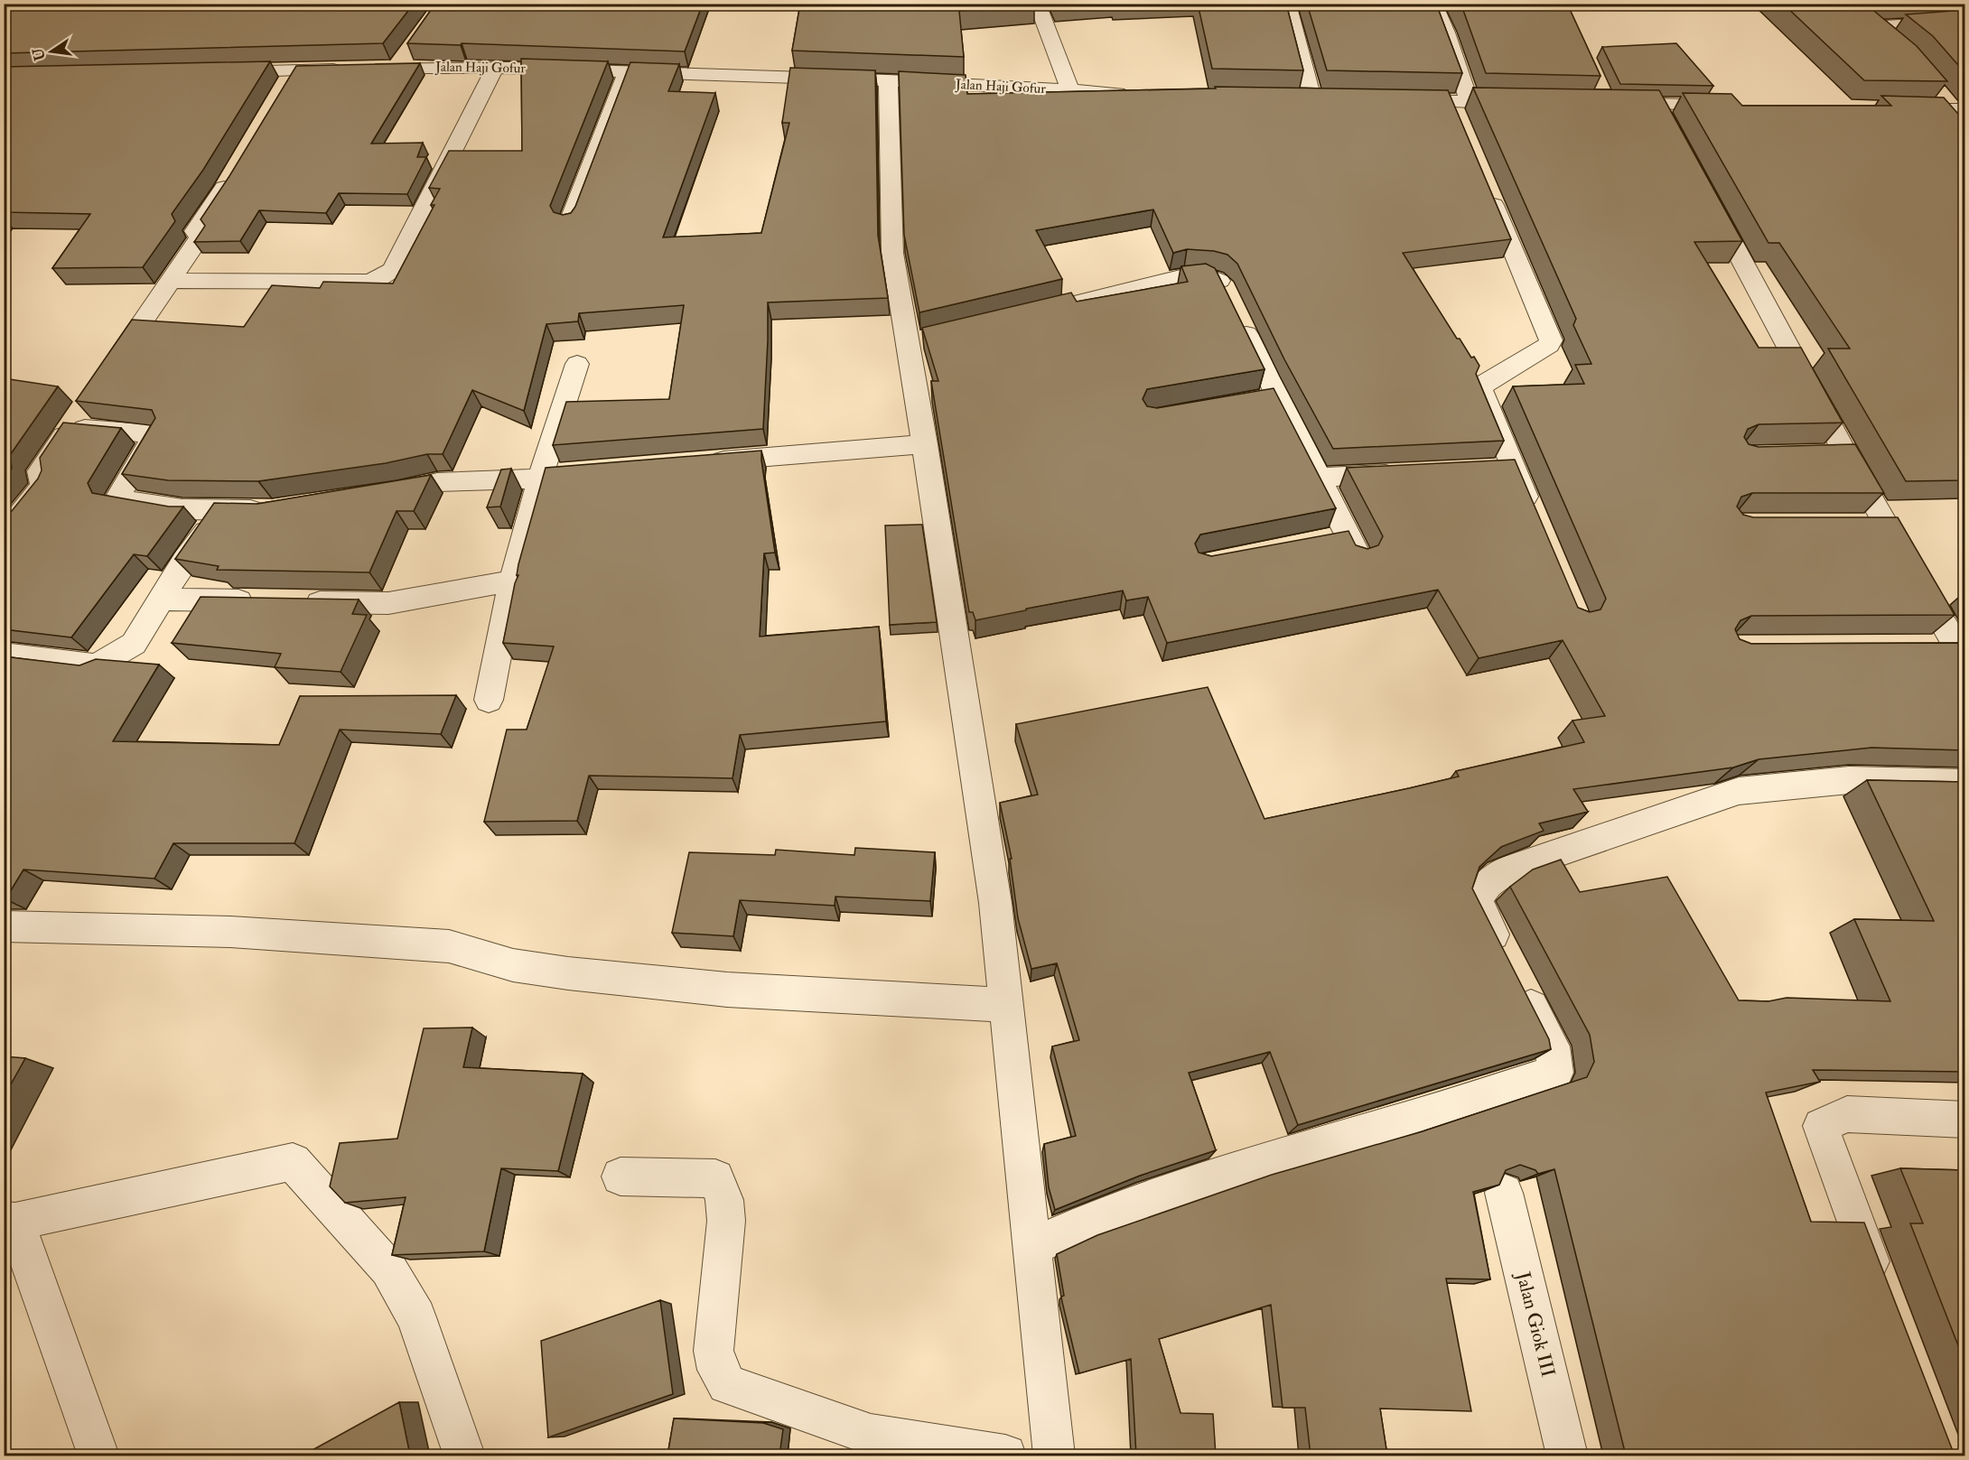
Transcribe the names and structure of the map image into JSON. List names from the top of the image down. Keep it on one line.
{"streets":{"street":["Jalan Haji Gofur","Jalan Giok III"]},"north":"left"}
